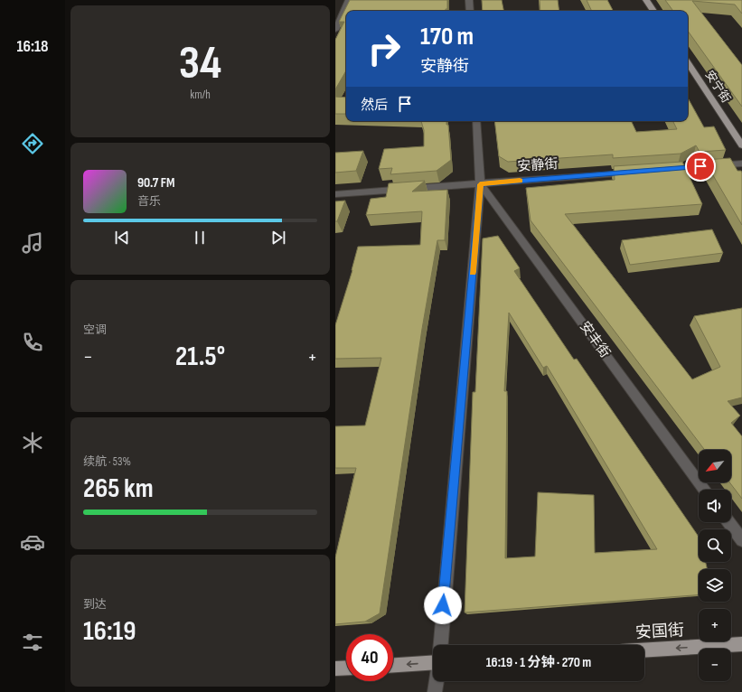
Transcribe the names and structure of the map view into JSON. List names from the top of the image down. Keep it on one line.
{"streets":{"main road":["安宁街","安国街"],"street":["安静街","安丰街"]},"crossings":[["安静街","安丰街"]],"one_way":["安国街"],"north":"bottom left","page":{"tabs":"16:18","tile":[["34","km/h"],"空调",["续航 · 53%","265 km"],["到达","16:19"]],"turn":["170 m","安静街"],"then":"然后","song":["90.7 FM","音乐"],"heat":["−","21.5°","+"],"map_buttons":["+","−"],"limit":"40","trip":"16:19 · 1 分钟 · 270 m"}}
